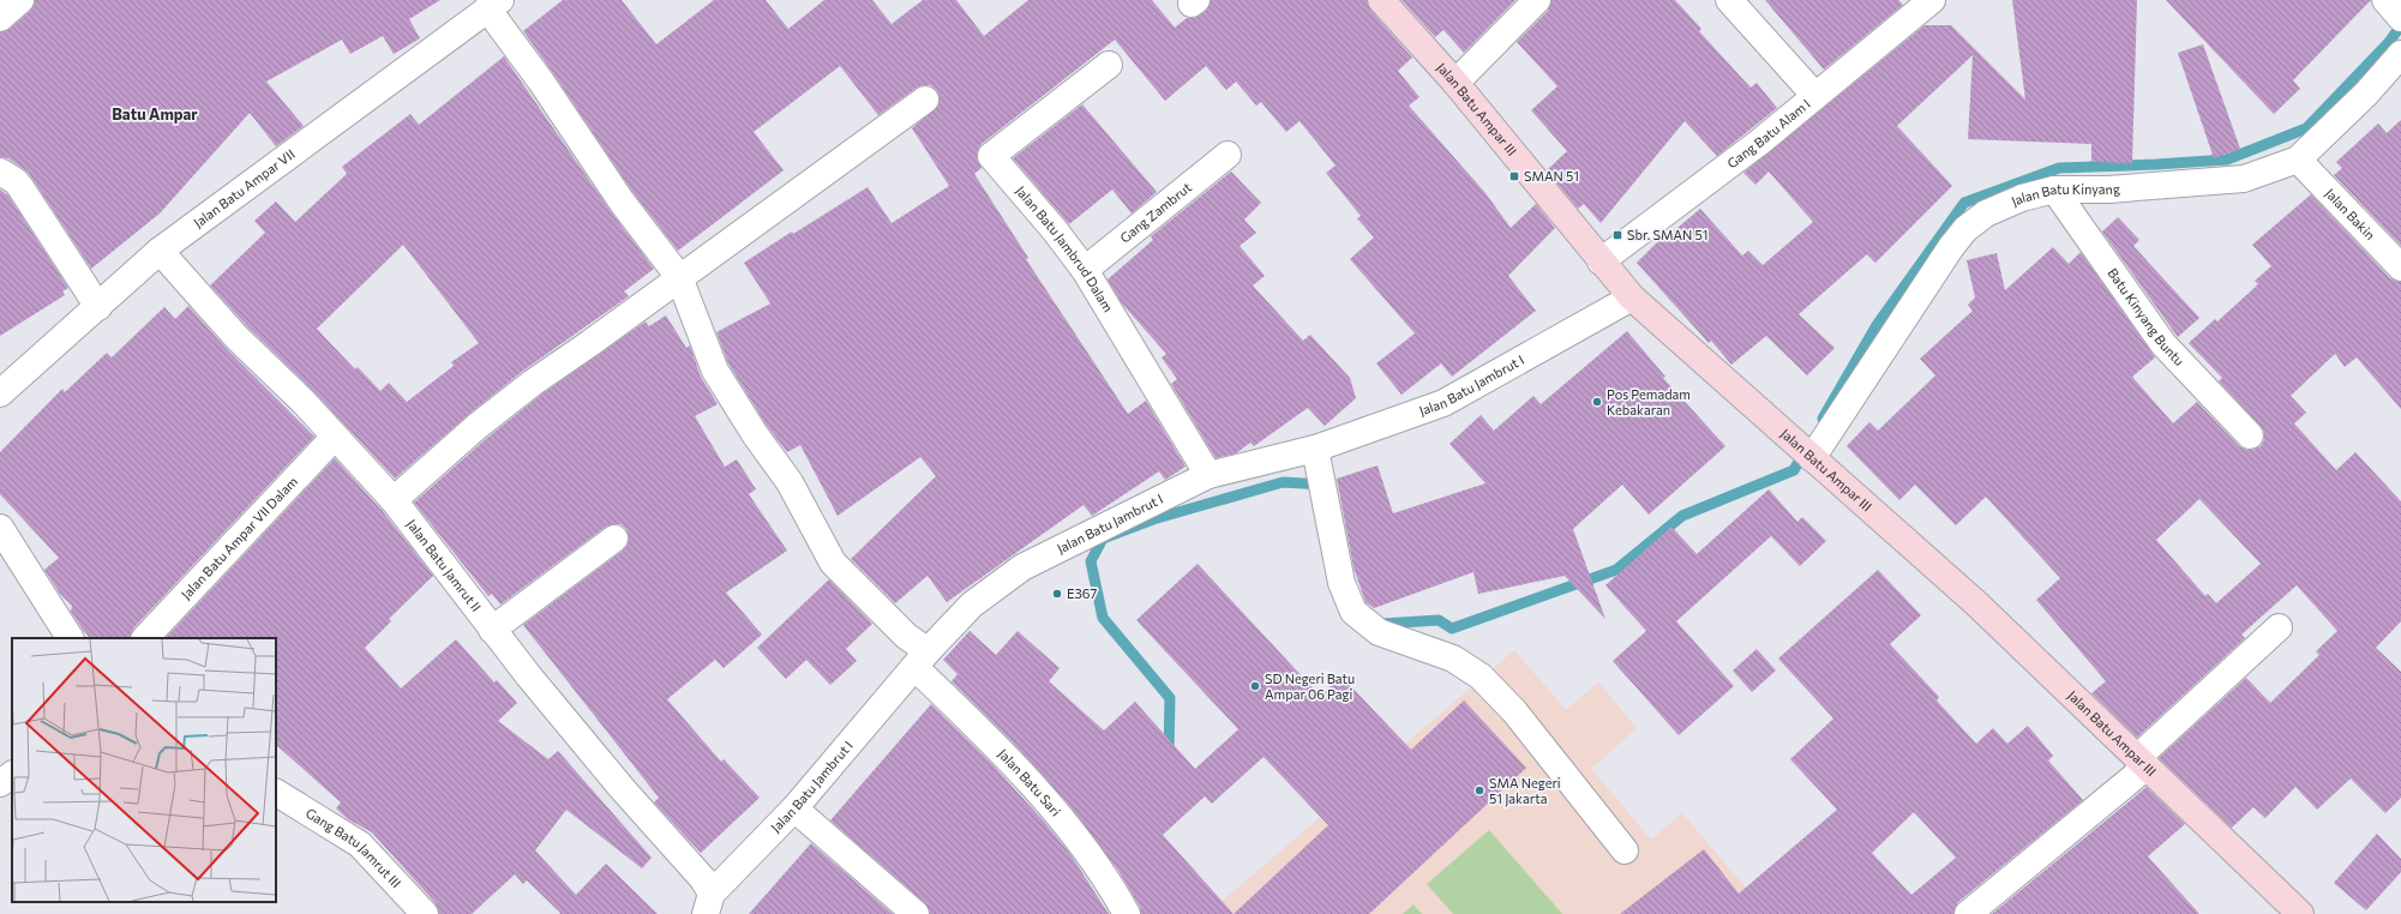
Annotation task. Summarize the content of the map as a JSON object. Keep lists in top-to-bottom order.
{
  "streets": {
    "street": [
      "Jalan Batu Ampar III",
      "Gang Batu Alam I",
      "Jalan Batu Ampar VII",
      "Jalan Batu Kinyang",
      "Gang Zambrut",
      "Jalan Bakin",
      "Jalan Batu Jambrud Dalam",
      "Batu Kinyang Buntu",
      "Jalan Batu Jambrut I",
      "Jalan Batu Ampar VII Dalam",
      "Jalan Batu Jamrut II",
      "Jalan Batu Sari",
      "Gang Batu Jamrut III"
    ]
  },
  "crossings": [
    ["Jalan Batu Ampar III", "Gang Batu Alam I"],
    ["Jalan Batu Ampar III", "Jalan Batu Kinyang"],
    ["Jalan Batu Ampar III", "Jalan Batu Jambrut I"],
    ["Jalan Batu Ampar VII", "Jalan Batu Jamrut II"],
    ["Jalan Batu Ampar VII", "Jalan Batu Sari"],
    ["Jalan Batu Kinyang", "Jalan Bakin"],
    ["Jalan Batu Kinyang", "Batu Kinyang Buntu"],
    ["Gang Zambrut", "Jalan Batu Jambrud Dalam"],
    ["Jalan Batu Jambrud Dalam", "Jalan Batu Jambrut I"],
    ["Jalan Batu Jambrut I", "Jalan Batu Jamrut II"],
    ["Jalan Batu Jambrut I", "Jalan Batu Sari"],
    ["Jalan Batu Ampar VII Dalam", "Jalan Batu Jamrut II"]
  ],
  "districts": ["Batu Ampar"],
  "places": {
    "transit": ["SMAN 51", "Sbr. SMAN 51"],
    "other": [
      "Pos Pemadam Kebakaran",
      "E367",
      "SD Negeri Batu Ampar 06 Pagi",
      "SMA Negeri 51 Jakarta"
    ]
  }
}
